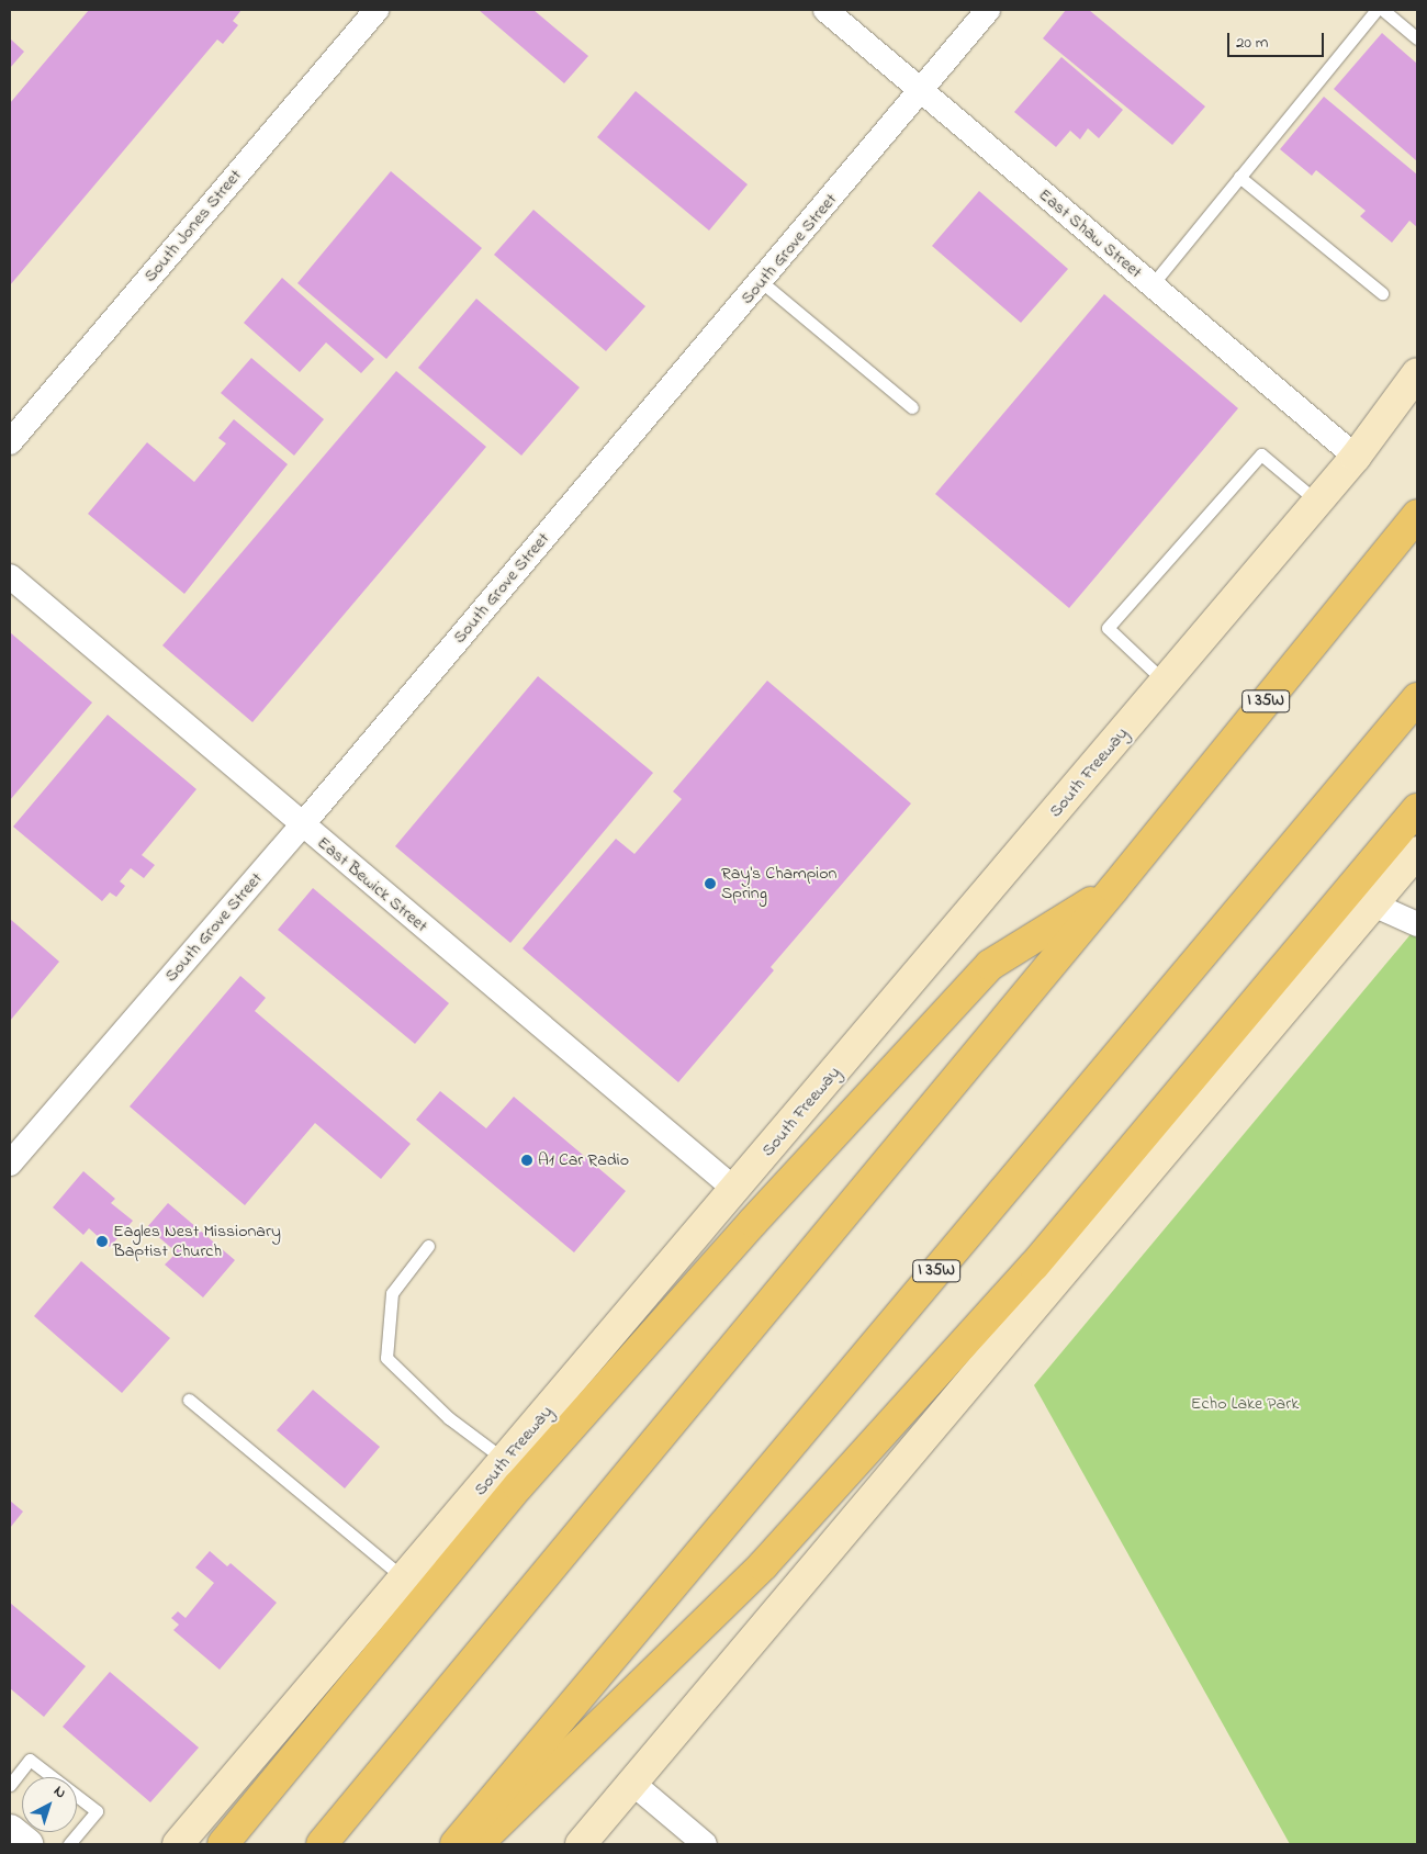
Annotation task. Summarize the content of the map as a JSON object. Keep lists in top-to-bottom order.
{
  "streets": {
    "highway": ["I 35W"],
    "main road": ["South Freeway"],
    "street": [
      "South Jones Street",
      "East Shaw Street",
      "South Grove Street",
      "East Bewick Street"
    ]
  },
  "crossings": [
    ["East Shaw Street", "South Grove Street"],
    ["East Shaw Street", "South Freeway"],
    ["South Grove Street", "East Bewick Street"],
    ["South Freeway", "East Bewick Street"]
  ],
  "parks": ["Echo Lake Park"],
  "places": ["Ray's Champion Spring", "A1 Car Radio", "Eagles Nest Missionary Baptist Church"],
  "scale_bar": "20 m",
  "north": "top right"
}
